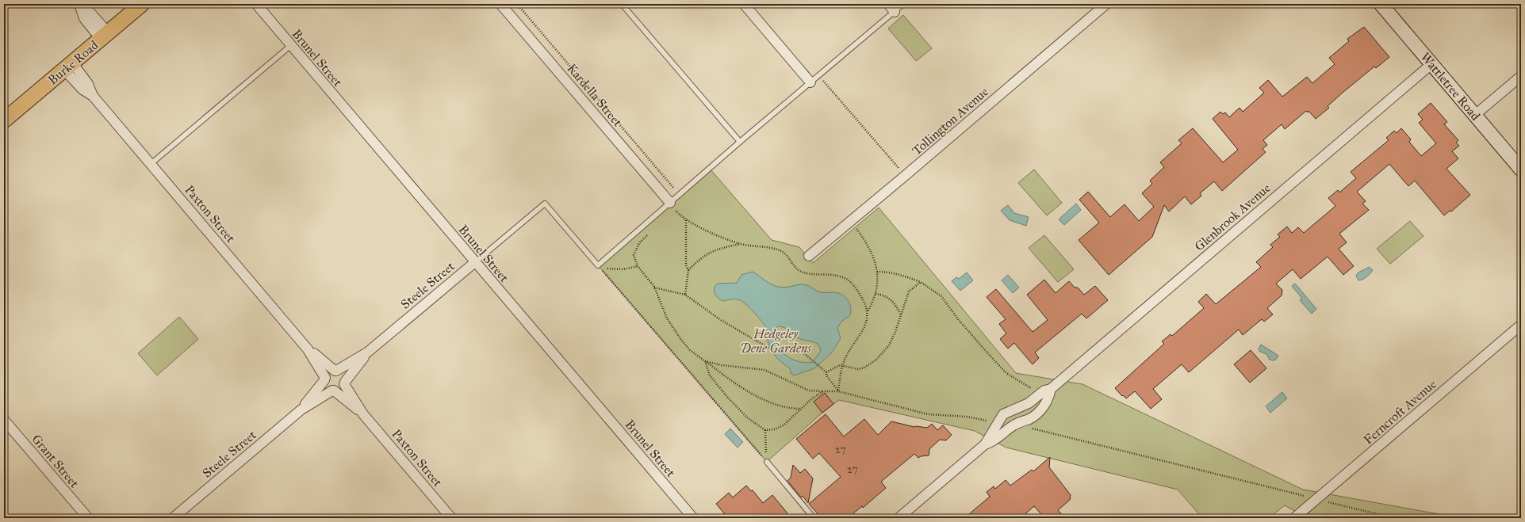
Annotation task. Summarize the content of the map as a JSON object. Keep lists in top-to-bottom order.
{
  "streets": {
    "main road": ["Burke Road", "Wattletree Road"],
    "street": [
      "Brunel Street",
      "Kardella Street",
      "Tollington Avenue",
      "Paxton Street",
      "Glenbrook Avenue",
      "Steele Street",
      "Ferncroft Avenue",
      "Grant Street"
    ]
  },
  "crossings": [
    ["Brunel Street", "Steele Street"],
    ["Burke Road", "Paxton Street"],
    ["Wattletree Road", "Glenbrook Avenue"],
    ["Paxton Street", "Steele Street"]
  ],
  "parks": ["Hedgeley Dene Gardens"],
  "house_numbers": ["27", "27"]
}
